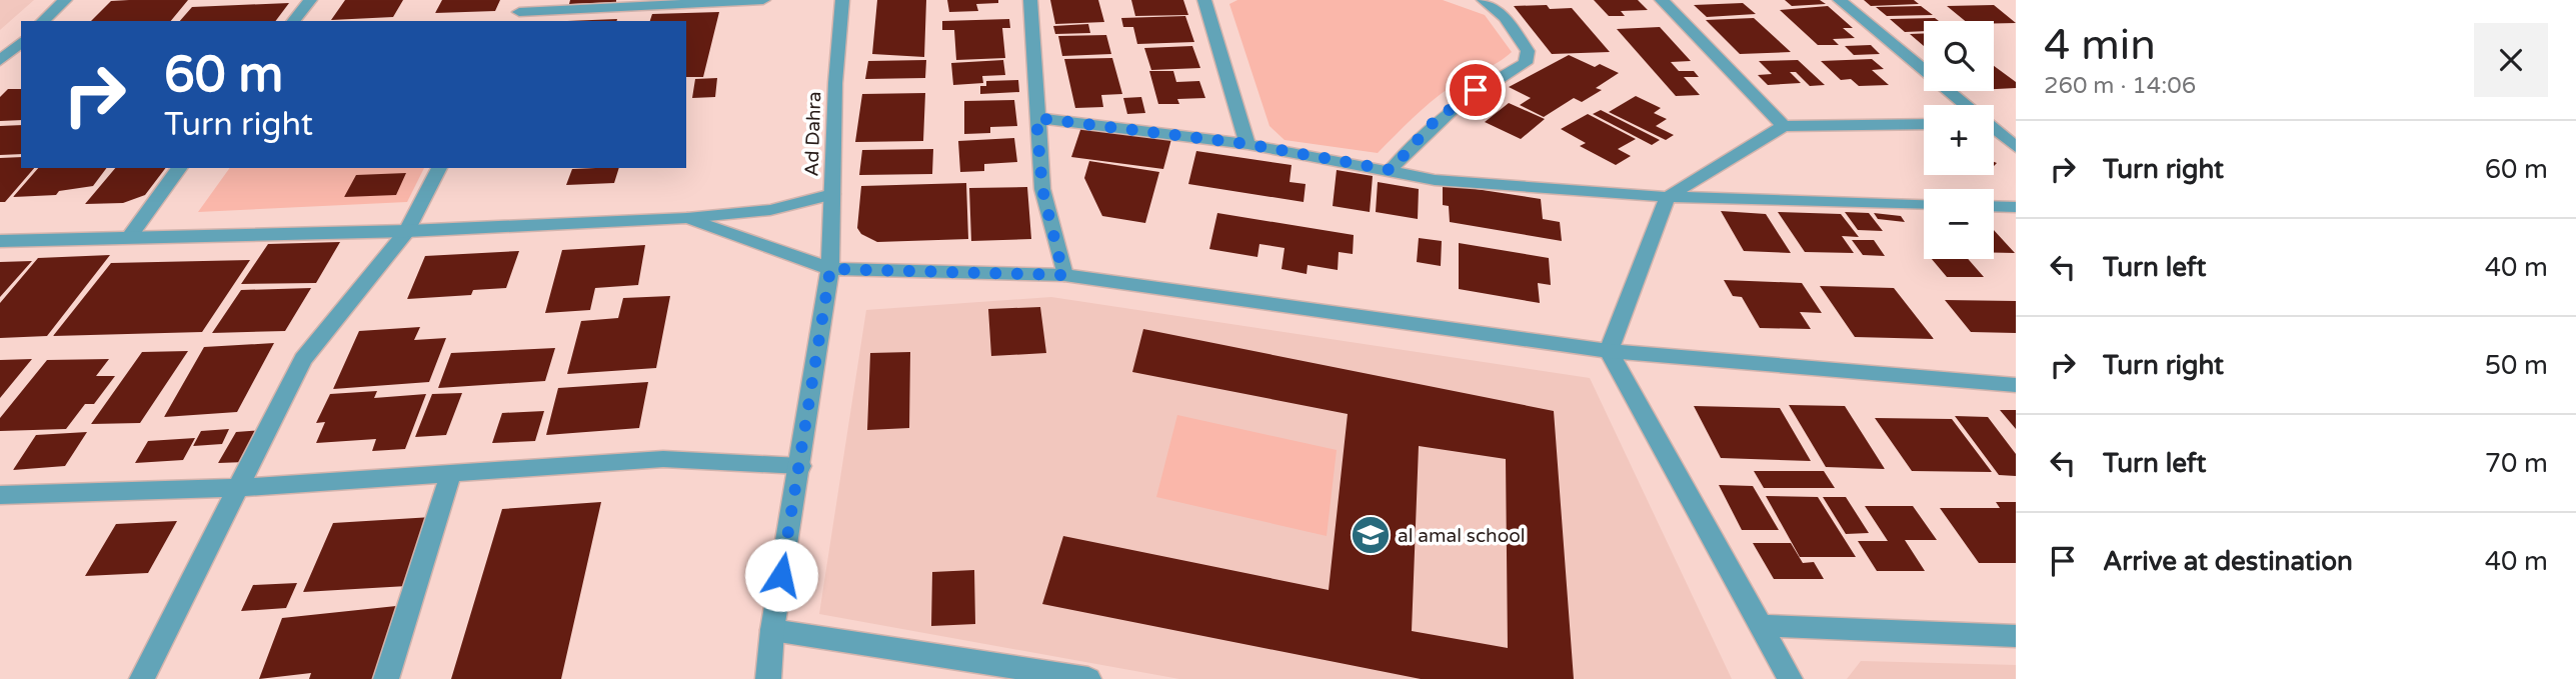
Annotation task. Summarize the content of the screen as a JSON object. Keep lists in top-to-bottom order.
{
  "streets": {
    "street": ["Ad Dahra"]
  },
  "places": {
    "school or university": ["al amal school"]
  },
  "page": {
    "heading": ["4 min", "260 m · 14:06"],
    "map_buttons": ["+", "−"],
    "turn": ["60 m", "Turn right"],
    "list": [
      {
        "name": "Turn right",
        "value": "60 m"
      },
      {
        "name": "Turn left",
        "value": "40 m"
      },
      {
        "name": "Turn right",
        "value": "50 m"
      },
      {
        "name": "Turn left",
        "value": "70 m"
      },
      {
        "name": "Arrive at destination",
        "value": "40 m"
      }
    ]
  }
}
